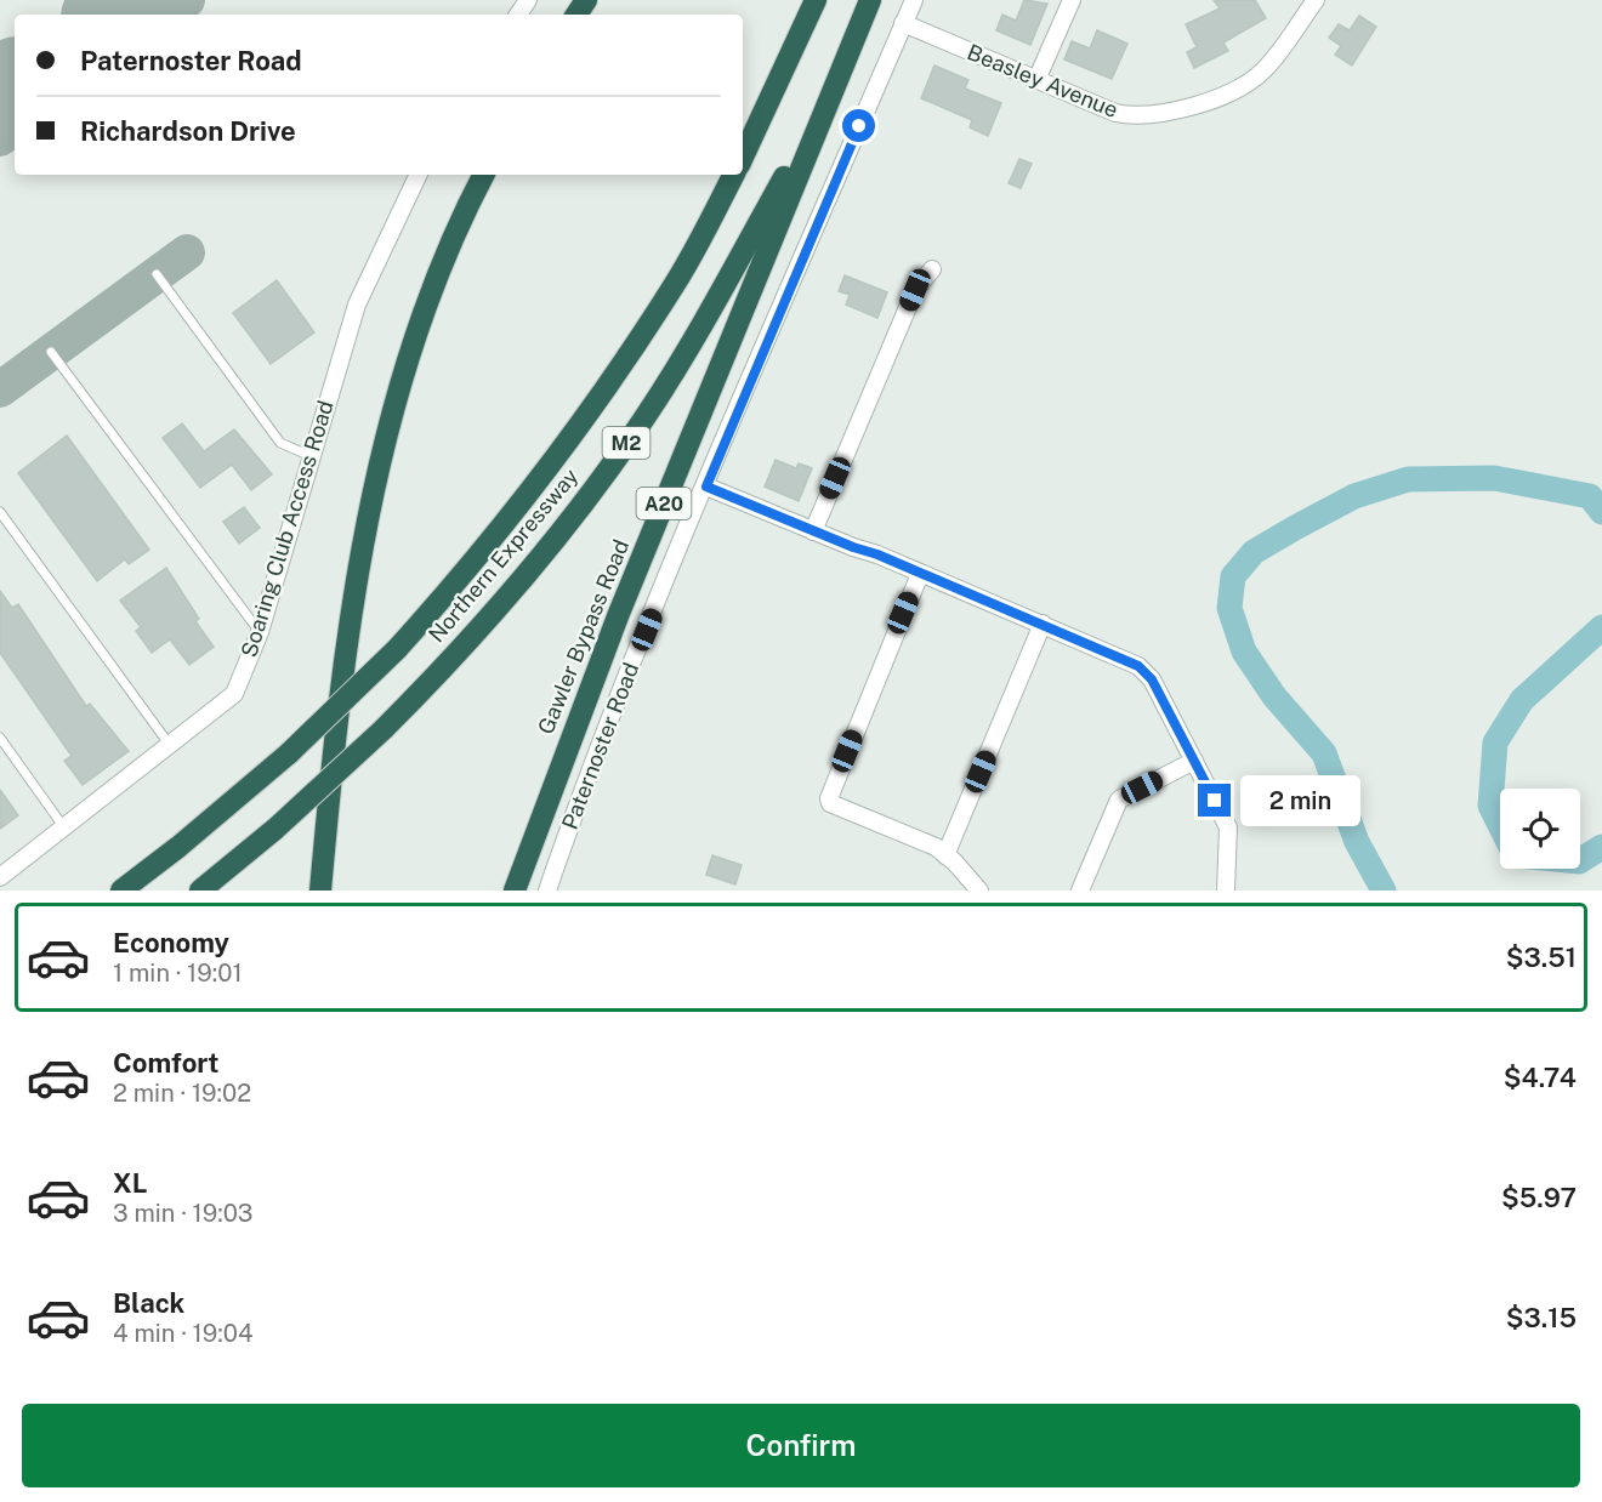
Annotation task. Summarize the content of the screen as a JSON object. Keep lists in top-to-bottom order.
{
  "streets": {
    "highway": [
      "M2",
      "A20",
      "Northern Expressway",
      "Gawler Bypass Road"
    ],
    "street": ["Beasley Avenue", "Soaring Club Access Road", "Paternoster Road"]
  },
  "crossings": [
    ["Beasley Avenue", "Paternoster Road"],
    ["A20", "Northern Expressway"],
    ["A20", "Gawler Bypass Road"],
    ["Northern Expressway", "Gawler Bypass Road"]
  ],
  "page": {
    "banner": ["Paternoster Road", "Richardson Drive"],
    "bubble": "2 min",
    "list": [
      {
        "name": "Economy",
        "note": "1 min · 19:01",
        "value": "$3.51"
      },
      {
        "name": "Comfort",
        "note": "2 min · 19:02",
        "value": "$4.74"
      },
      {
        "name": "XL",
        "note": "3 min · 19:03",
        "value": "$5.97"
      },
      {
        "name": "Black",
        "note": "4 min · 19:04",
        "value": "$3.15"
      }
    ],
    "buttons": "Confirm"
  }
}
